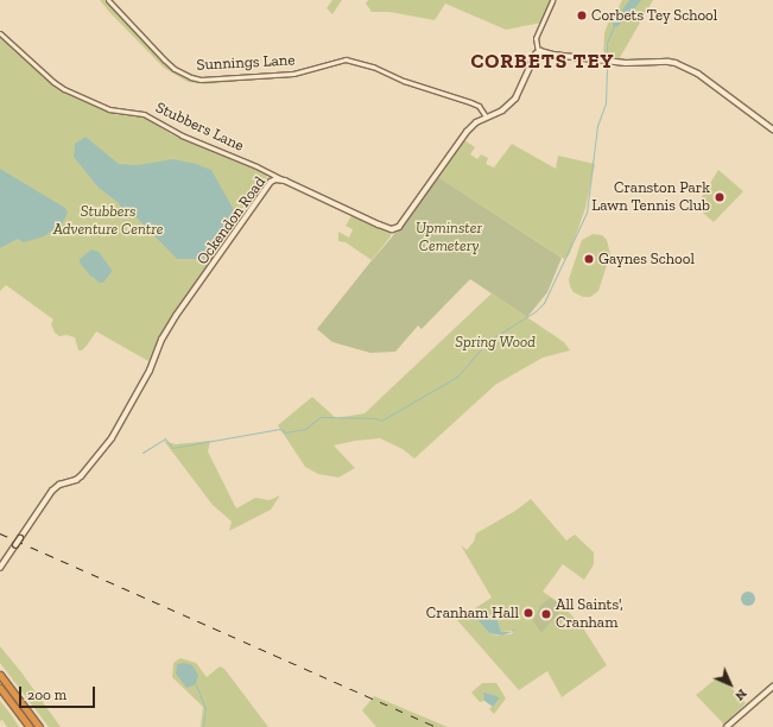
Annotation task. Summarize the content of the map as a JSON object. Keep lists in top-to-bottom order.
{
  "streets": {
    "main road": ["Ockendon Road"],
    "street": ["Sunnings Lane", "Stubbers Lane"]
  },
  "crossings": [
    ["Sunnings Lane", "Ockendon Road"],
    ["Stubbers Lane", "Ockendon Road"]
  ],
  "districts": ["CORBETS TEY"],
  "parks": ["Stubbers Adventure Centre", "Upminster Cemetery", "Spring Wood"],
  "places": [
    "Corbets Tey School",
    "Cranston Park Lawn Tennis Club",
    "Gaynes School",
    "Cranham Hall",
    "All Saints', Cranham"
  ],
  "scale_bar": "200 m",
  "north": "bottom right"
}
